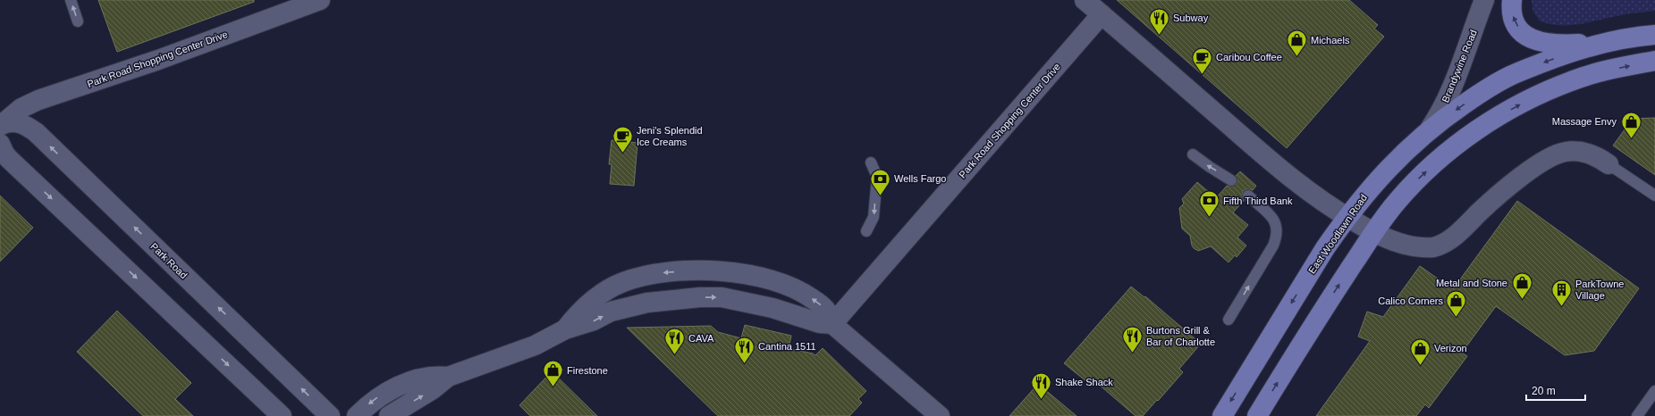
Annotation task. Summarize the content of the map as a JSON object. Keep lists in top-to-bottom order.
{
  "streets": {
    "main road": ["East Woodlawn Road"],
    "street": ["Park Road Shopping Center Drive", "Brandywine Road", "Park Road"]
  },
  "crossings": [
    ["Park Road Shopping Center Drive", "Park Road"],
    ["Brandywine Road", "East Woodlawn Road"]
  ],
  "places": {
    "restaurant": [
      "Subway",
      "Burtons Grill & Bar of Charlotte",
      "CAVA",
      "Cantina 1511",
      "Shake Shack"
    ],
    "shop": [
      "Michaels",
      "Massage Envy",
      "Metal and Stone",
      "Calico Corners",
      "Verizon",
      "Firestone"
    ],
    "cafe": ["Caribou Coffee", "Jeni's Splendid Ice Creams"],
    "bank": ["Wells Fargo", "Fifth Third Bank"],
    "building": ["ParkTowne Village"]
  },
  "scale_bar": "20 m"
}
